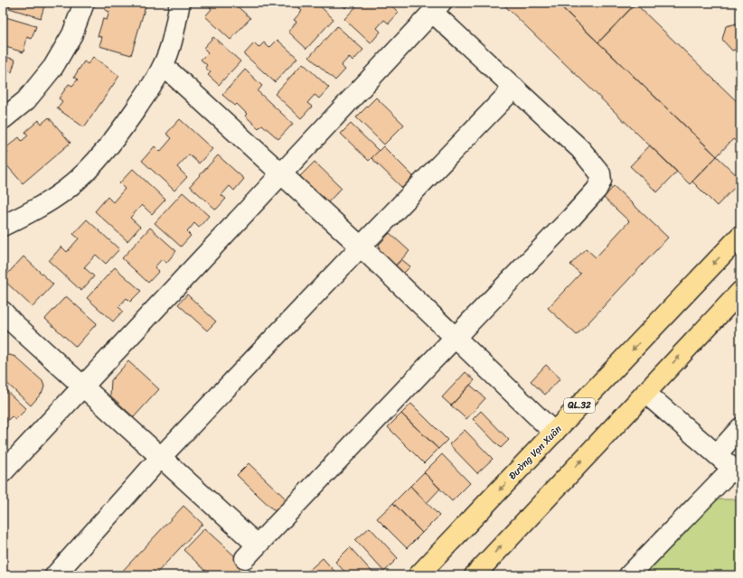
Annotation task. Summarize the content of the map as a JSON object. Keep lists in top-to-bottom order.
{
  "streets": {
    "highway": ["QL.32", "Đường Vạn Xuân"]
  }
}
